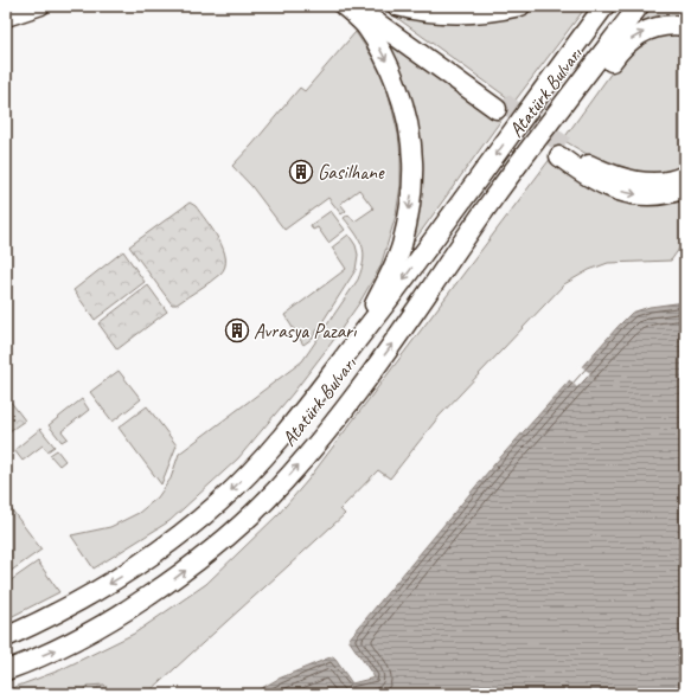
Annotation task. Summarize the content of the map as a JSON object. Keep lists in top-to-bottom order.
{
  "streets": {
    "highway": ["Atatürk Bulvarı"]
  },
  "places": {
    "building": ["Gasilhane", "Avrasya Pazarı"]
  }
}
